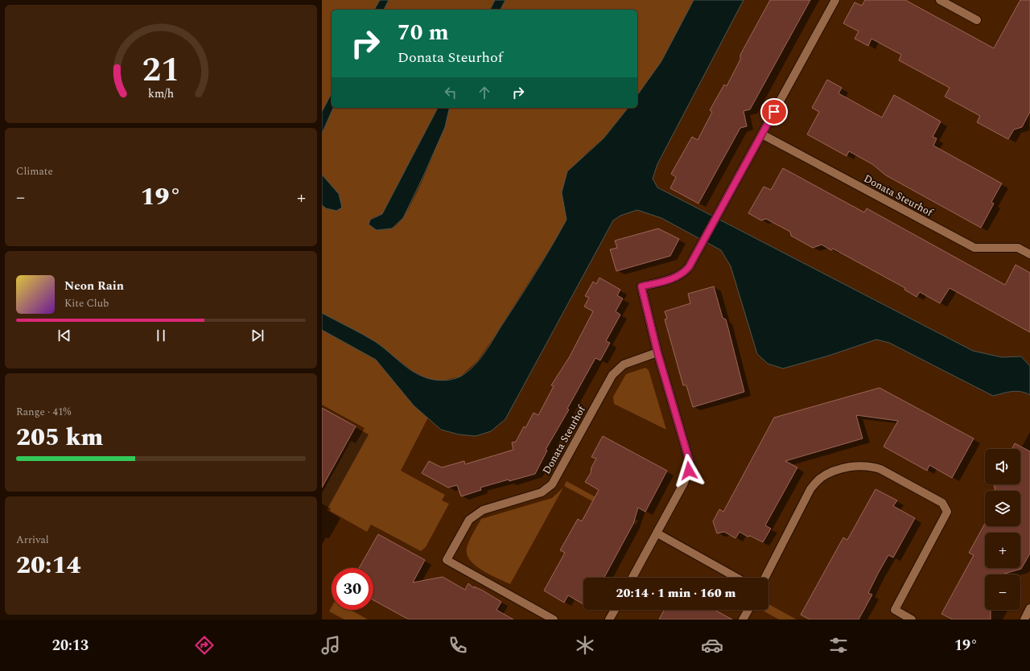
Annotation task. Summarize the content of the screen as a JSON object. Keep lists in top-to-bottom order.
{
  "streets": {
    "street": ["Donata Steurhof"]
  },
  "page": {
    "turn": ["70 m", "Donata Steurhof"],
    "tile": [
      "Climate",
      ["Range · 41%", "205 km"],
      ["Arrival", "20:14"]
    ],
    "heat": ["−", "19°", "+"],
    "song": ["Neon Rain", "Kite Club"],
    "map_buttons": ["+", "−"],
    "limit": "30",
    "trip": "20:14 · 1 min · 160 m",
    "tabs": ["20:13", "19°"],
    "gauge": ["21", "km/h"]
  }
}
